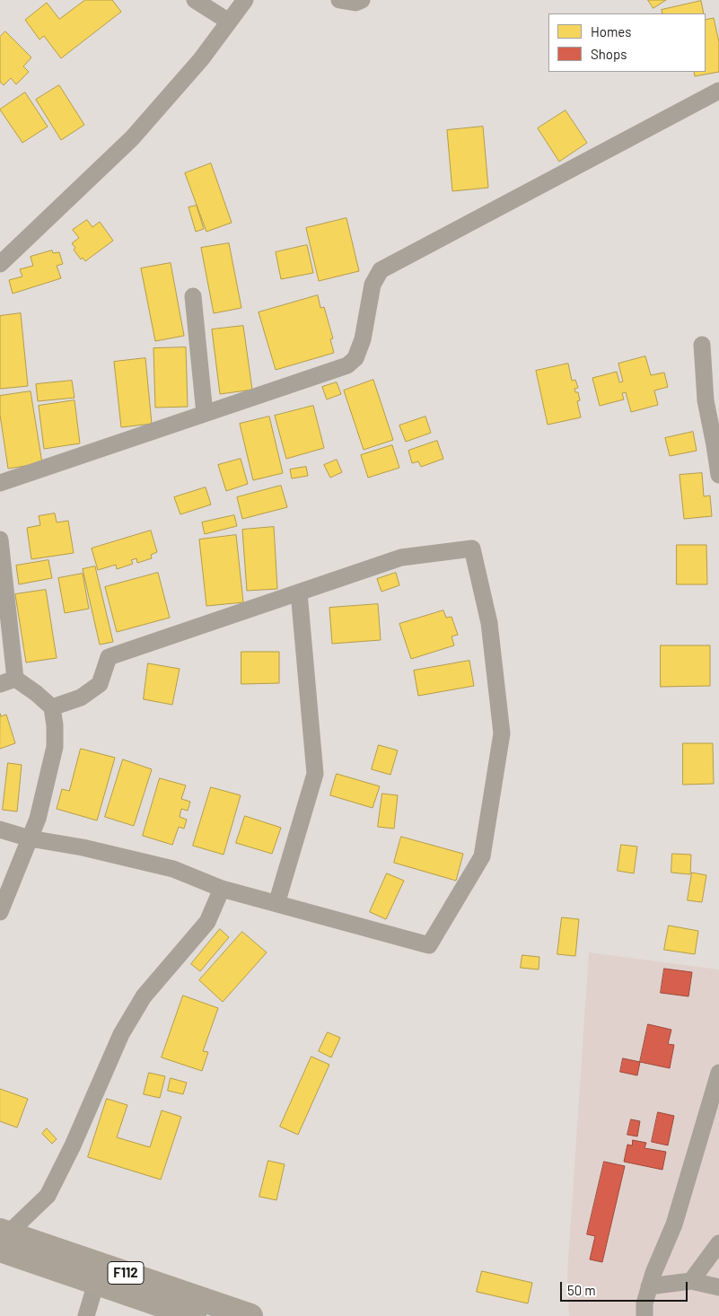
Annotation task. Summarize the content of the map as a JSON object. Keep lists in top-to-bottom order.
{
  "streets": {
    "main road": ["F112"]
  },
  "legend": ["Homes", "Shops"],
  "scale_bar": "50 m"
}
